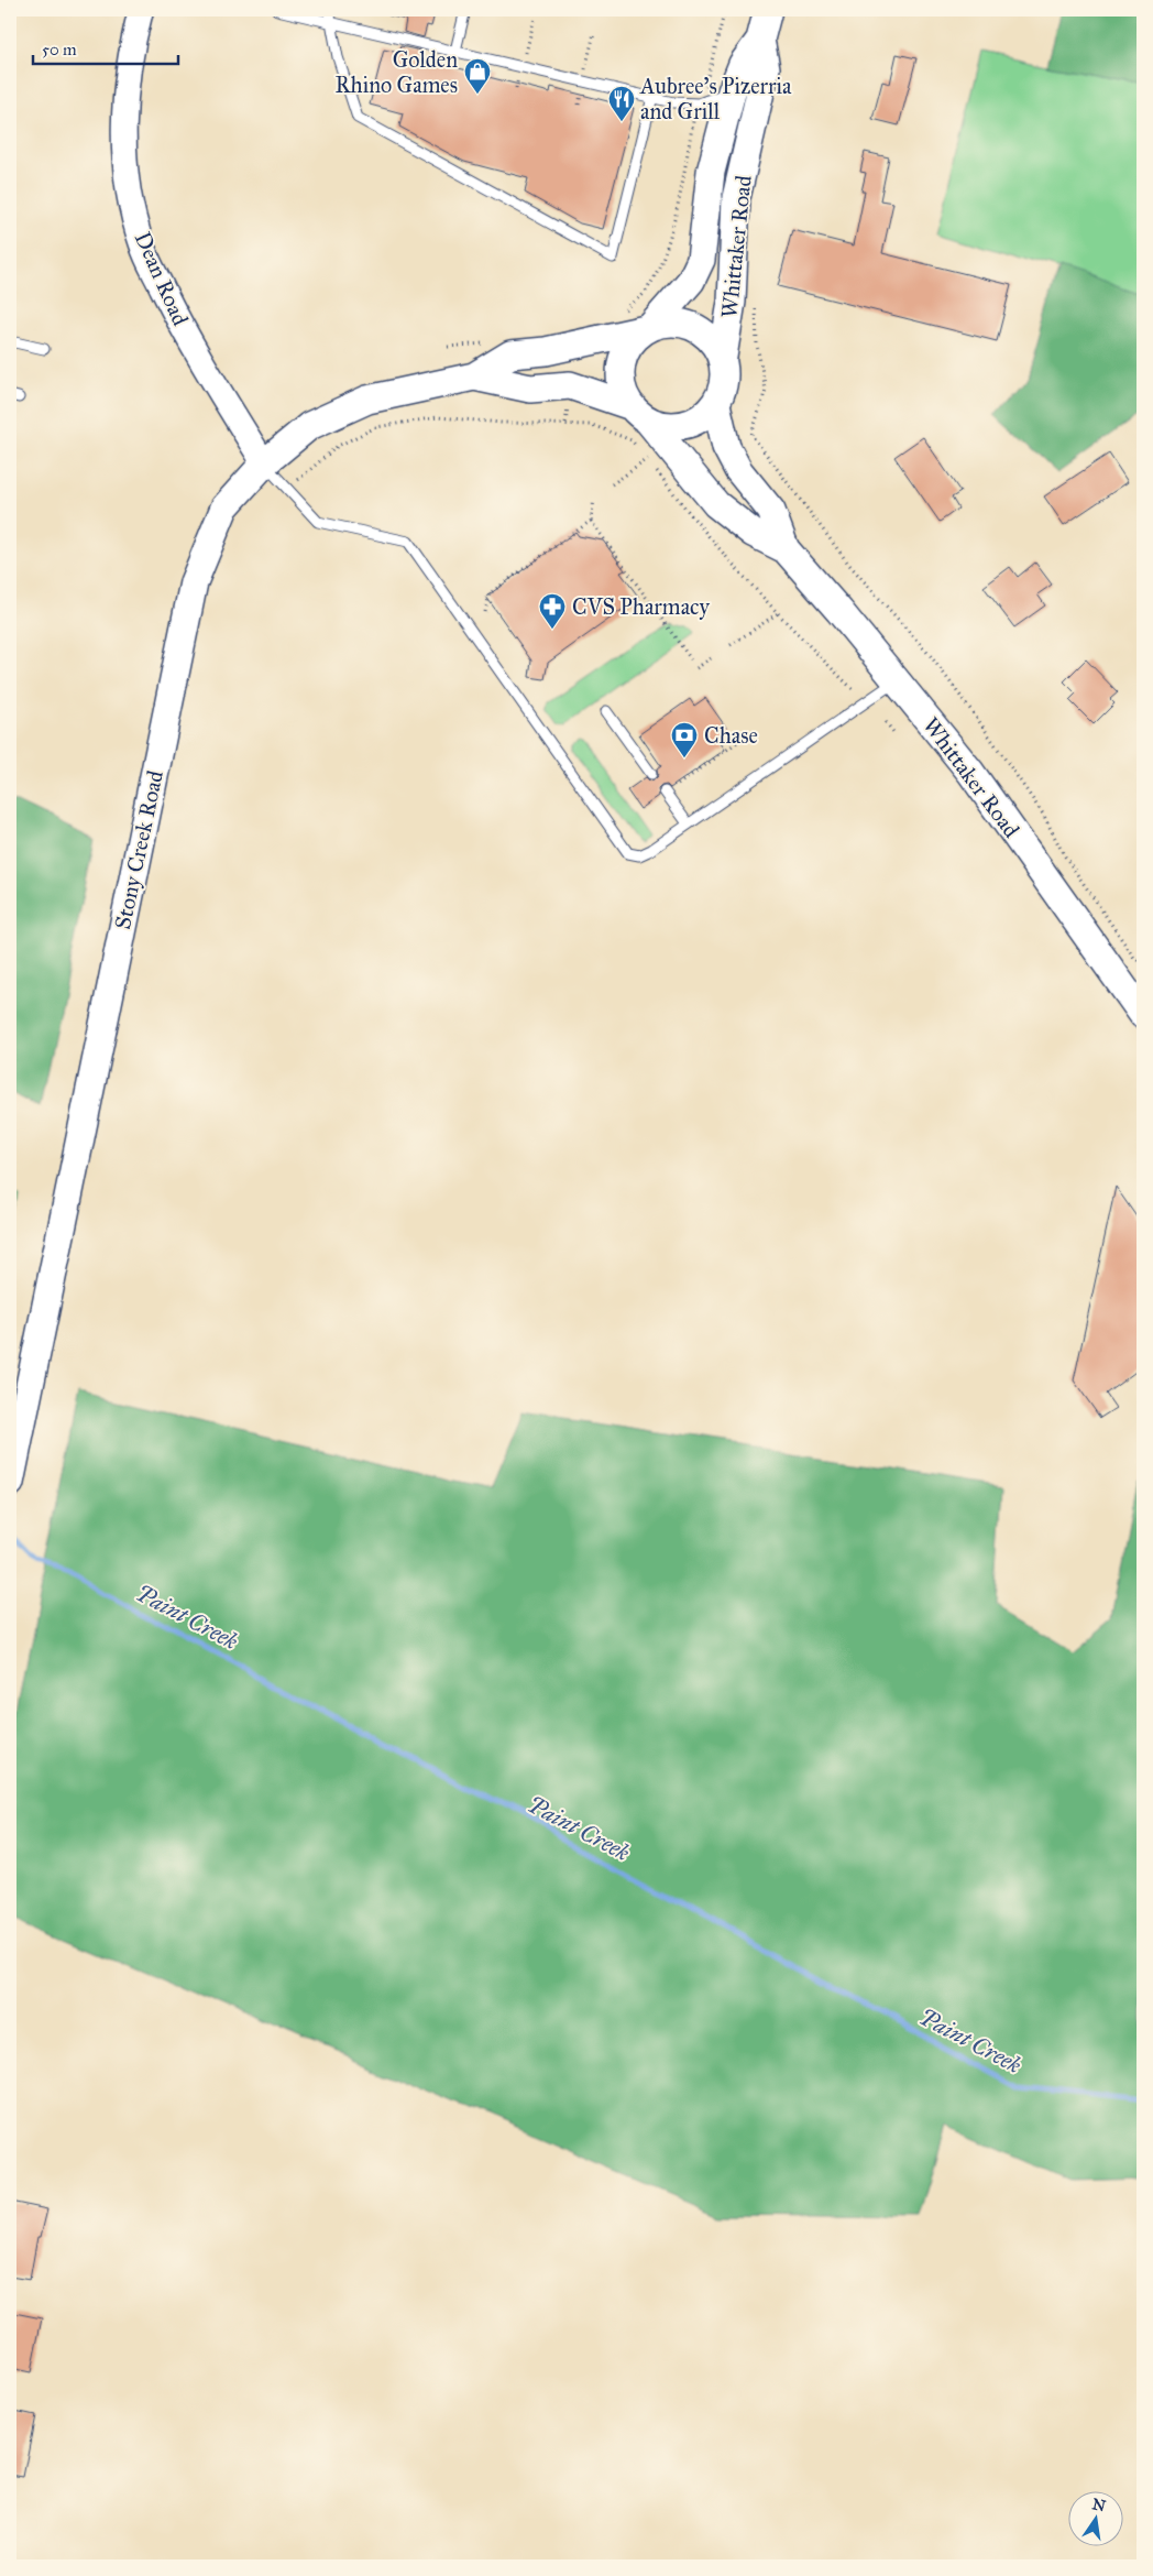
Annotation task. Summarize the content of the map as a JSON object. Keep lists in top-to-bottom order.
{
  "streets": {
    "main road": ["Whittaker Road", "Stony Creek Road"],
    "street": ["Dean Road"]
  },
  "crossings": [
    ["Whittaker Road", "Stony Creek Road"],
    ["Dean Road", "Stony Creek Road"]
  ],
  "water": ["Paint Creek"],
  "places": {
    "shop": ["Golden Rhino Games"],
    "restaurant": ["Aubree's Pizerria and Grill"],
    "pharmacy": ["CVS Pharmacy"],
    "bank": ["Chase"]
  },
  "scale_bar": "50 m",
  "north": "top"
}
